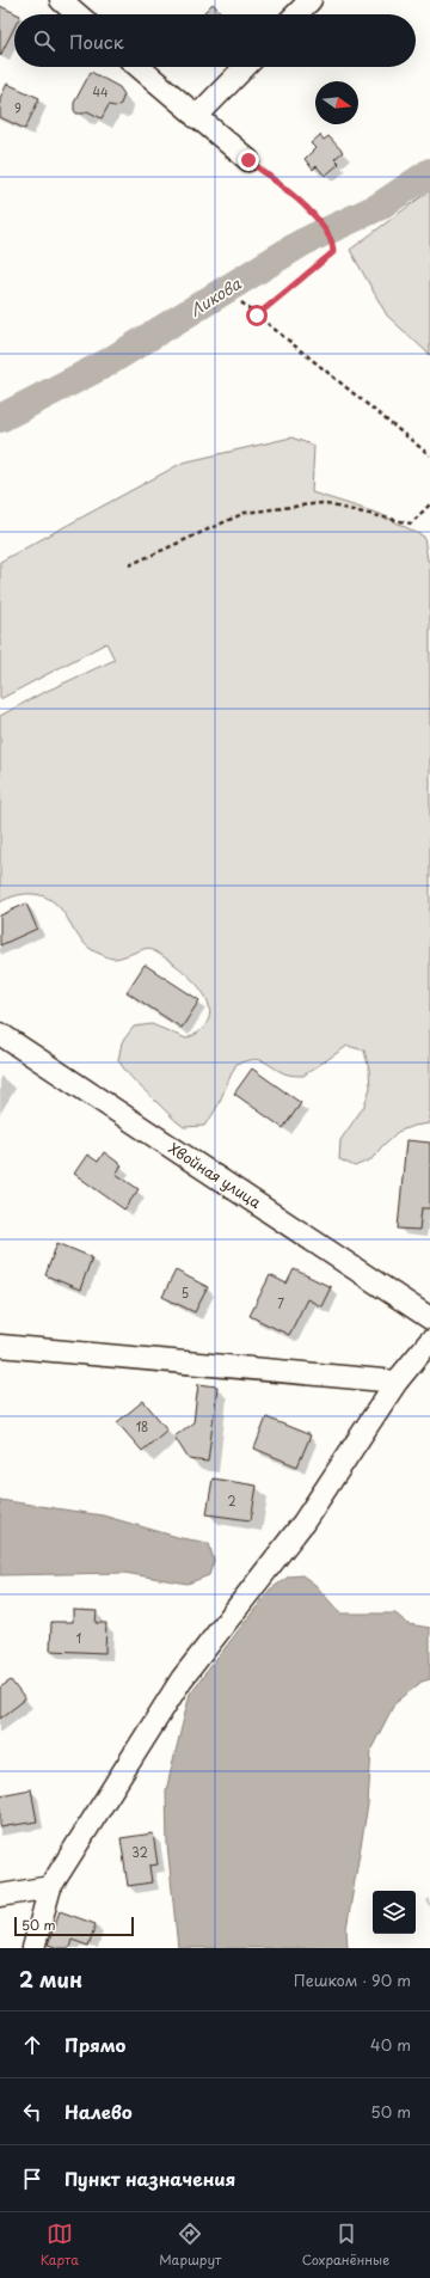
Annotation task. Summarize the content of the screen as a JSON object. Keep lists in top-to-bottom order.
{
  "streets": {
    "street": ["Хвойная улица"]
  },
  "water": ["Ликова"],
  "house_numbers": [
    "44",
    "9",
    "5",
    "7",
    "18",
    "2",
    "1",
    "32"
  ],
  "scale_bar": "50 m",
  "north": "right",
  "page": {
    "search": "Поиск",
    "scale": "50 m",
    "heading": ["2 мин", "Пешком · 90 m"],
    "list": [
      ["Прямо", "40 m"],
      ["Налево", "50 m"],
      "Пункт назначения"
    ],
    "nav": ["Карта", "Маршрут", "Сохранённые"]
  }
}
